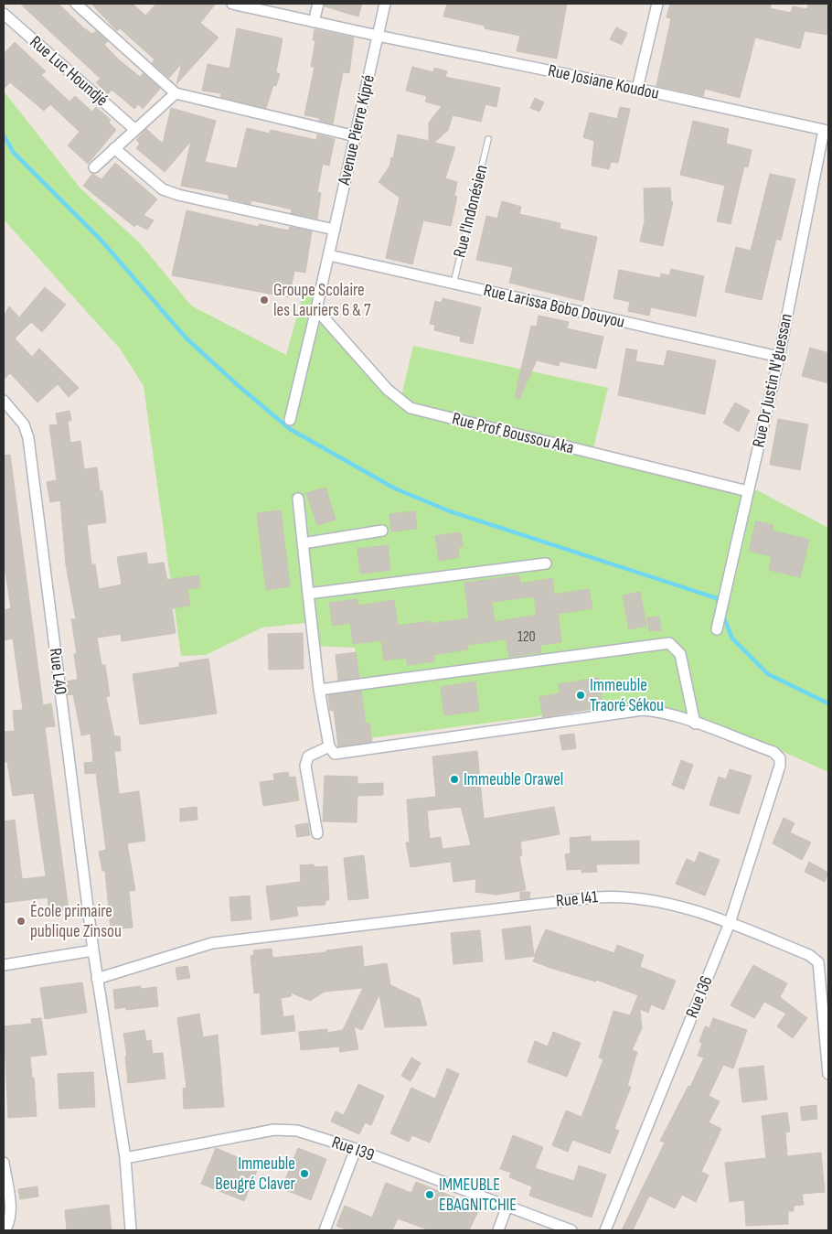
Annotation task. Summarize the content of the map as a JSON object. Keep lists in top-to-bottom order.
{
  "streets": {
    "street": [
      "Rue Luc Houndjé",
      "Rue Josiane Koudou",
      "Avenue Pierre Kipré",
      "Rue Larissa Bobo Douyou",
      "Rue Dr Justin N'guessan",
      "Rue Prof Boussou Aka",
      "Rue L40",
      "Rue I41",
      "Rue I36",
      "Rue I39"
    ],
    "lane": ["Rue l'Indonésien"]
  },
  "crossings": [
    ["Rue Josiane Koudou", "Avenue Pierre Kipré"],
    ["Rue Josiane Koudou", "Rue Dr Justin N'guessan"],
    ["Avenue Pierre Kipré", "Rue Larissa Bobo Douyou"],
    ["Avenue Pierre Kipré", "Rue Prof Boussou Aka"],
    ["Rue l'Indonésien", "Rue Larissa Bobo Douyou"],
    ["Rue Larissa Bobo Douyou", "Rue Dr Justin N'guessan"],
    ["Rue Dr Justin N'guessan", "Rue Prof Boussou Aka"],
    ["Rue L40", "Rue I41"],
    ["Rue L40", "Rue I39"],
    ["Rue I41", "Rue I36"]
  ],
  "places": [
    "Groupe Scolaire les Lauriers 6 & 7",
    "Immeuble Traoré Sékou",
    "Immeuble Orawel",
    "École primaire publique Zinsou",
    "Immeuble Beugré Claver",
    "IMMEUBLE EBAGNITCHIE"
  ],
  "house_numbers": ["120"]
}
